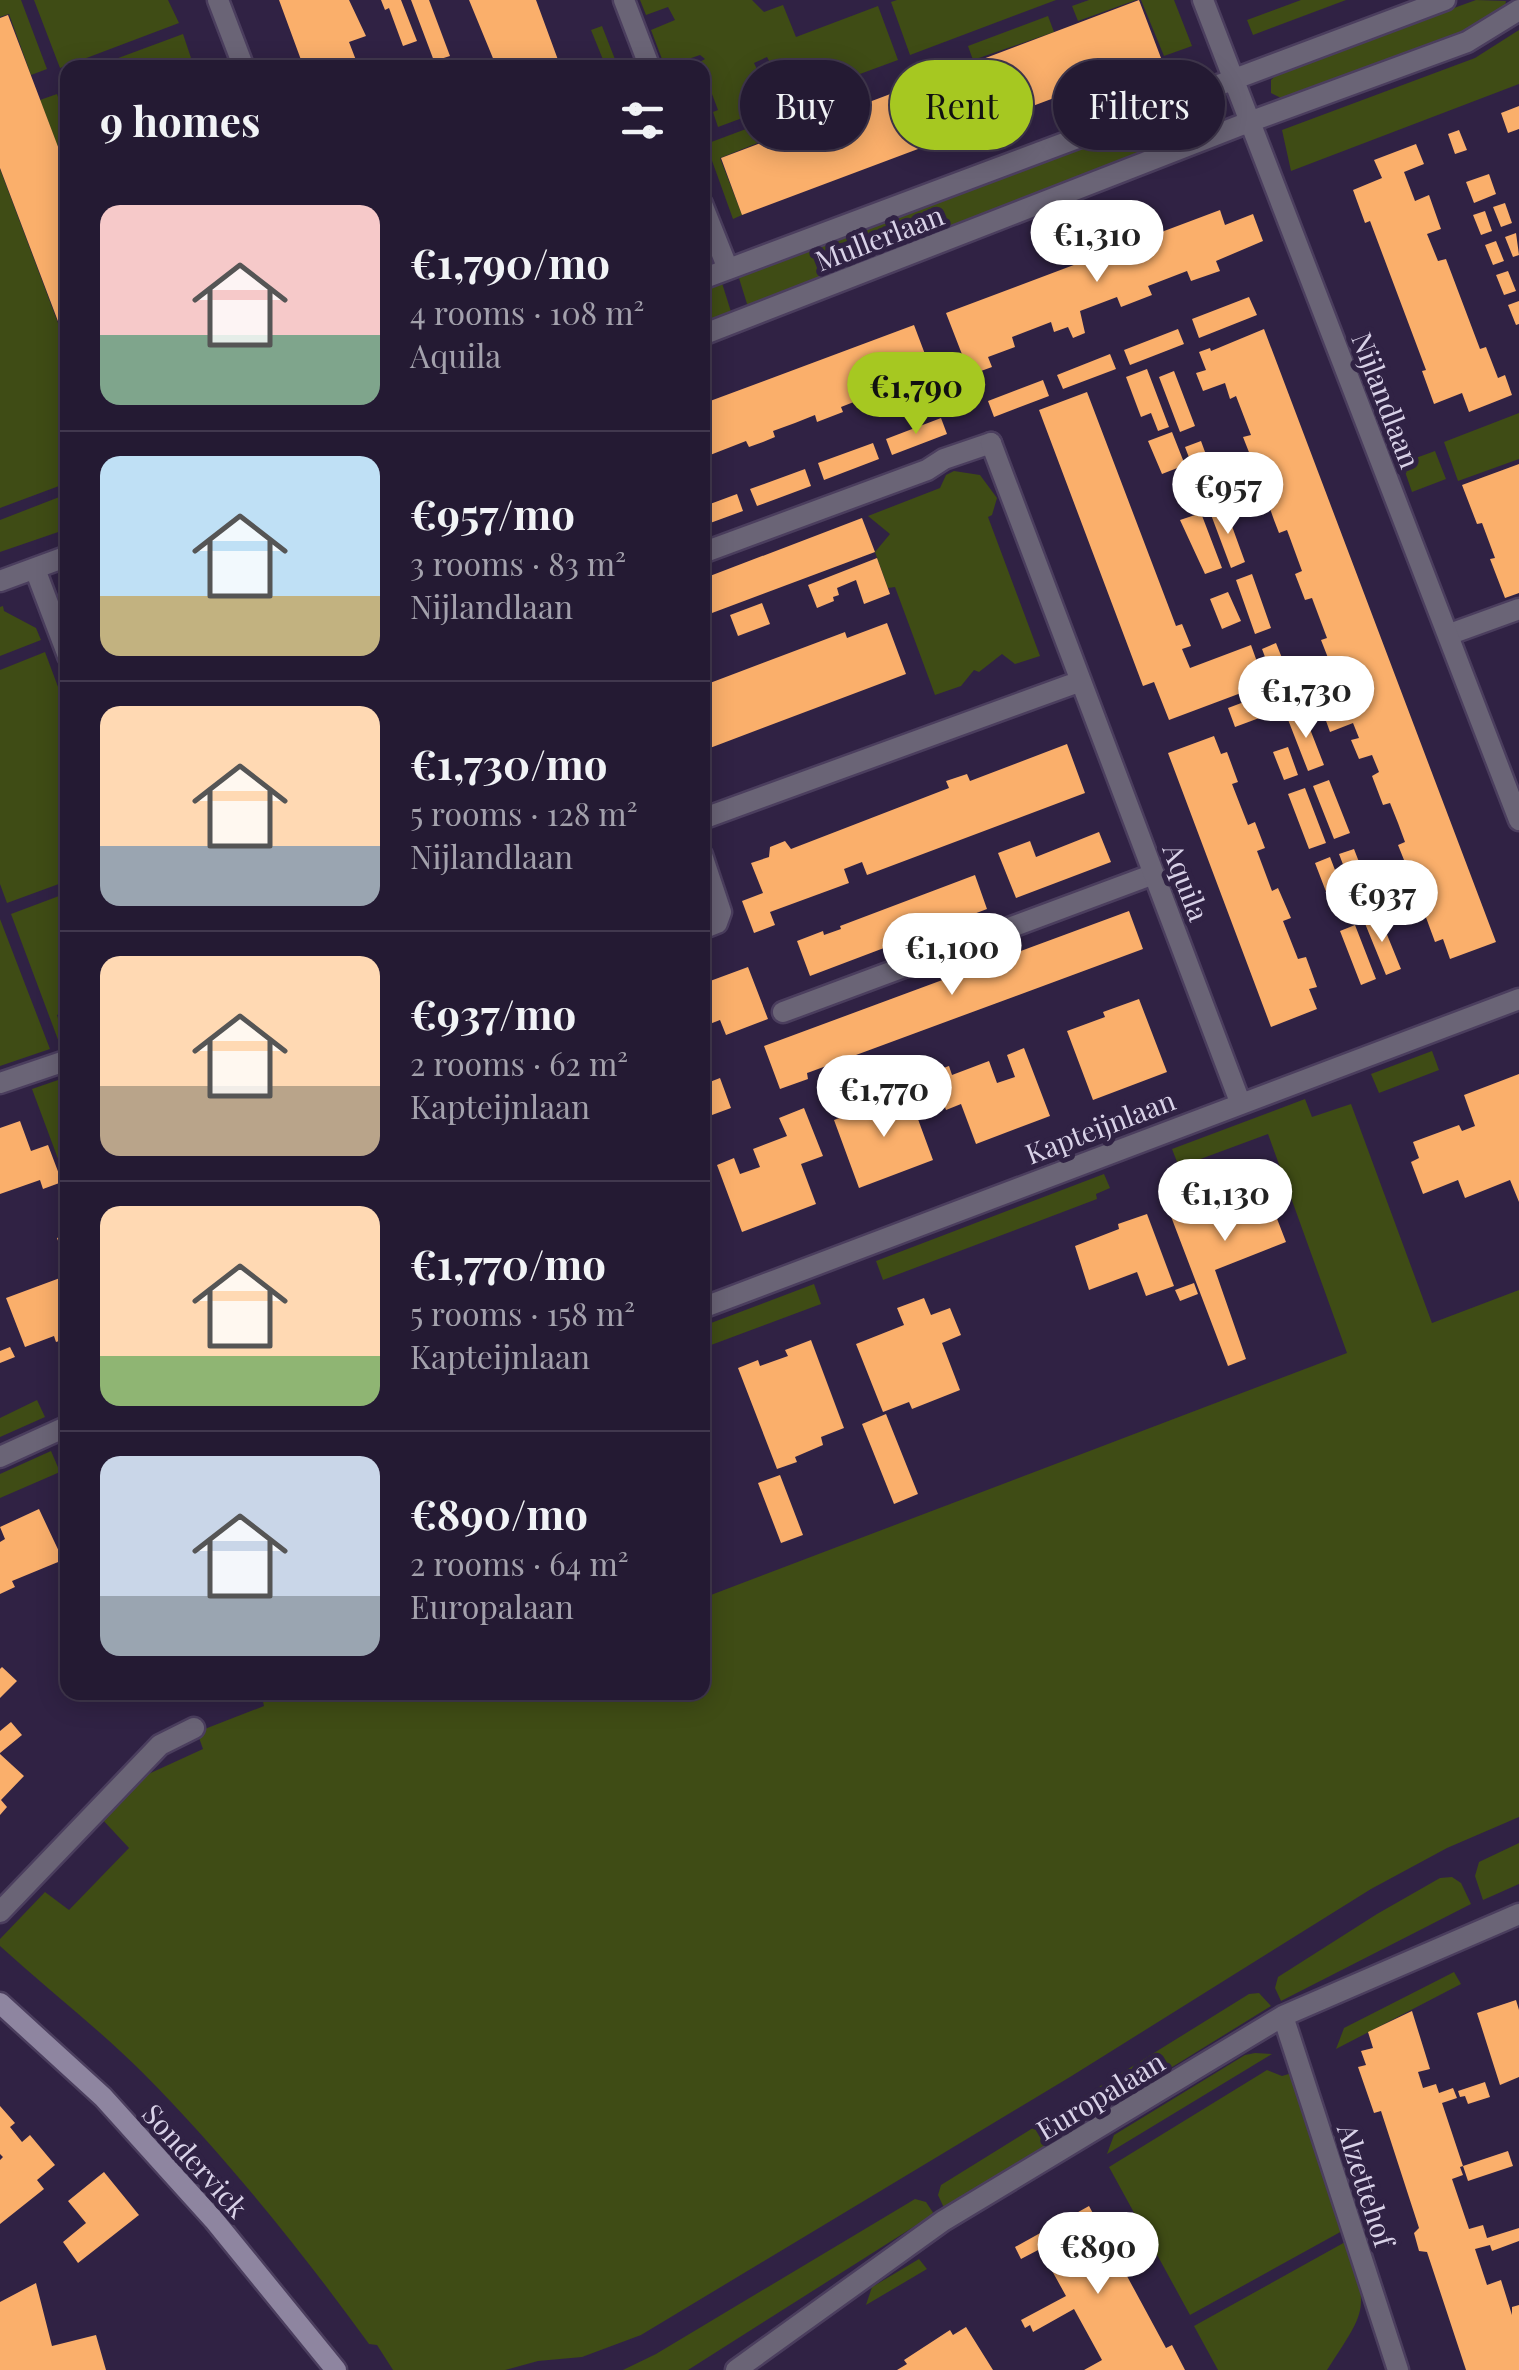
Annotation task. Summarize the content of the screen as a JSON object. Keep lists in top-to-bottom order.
{
  "streets": {
    "street": [
      "Mullerlaan",
      "Nijlandlaan",
      "Aquila",
      "Kapteijnlaan",
      "Europalaan",
      "Sondervick",
      "Alzettehof"
    ]
  },
  "crossings": [
    ["Mullerlaan", "Nijlandlaan"],
    ["Aquila", "Kapteijnlaan"],
    ["Europalaan", "Alzettehof"]
  ],
  "page": {
    "chip": ["Buy", "Rent", "Filters"],
    "heading": "9 homes",
    "list": [
      {
        "name": "€1,790/mo",
        "note": "4 rooms · 108 m² · Aquila"
      },
      {
        "name": "€957/mo",
        "note": "3 rooms · 83 m² · Nijlandlaan"
      },
      {
        "name": "€1,730/mo",
        "note": "5 rooms · 128 m² · Nijlandlaan"
      },
      {
        "name": "€937/mo",
        "note": "2 rooms · 62 m² · Kapteijnlaan"
      },
      {
        "name": "€1,770/mo",
        "note": "5 rooms · 158 m² · Kapteijnlaan"
      },
      {
        "name": "€890/mo",
        "note": "2 rooms · 64 m² · Europalaan"
      }
    ],
    "price": [
      "€1,310",
      "€1,790",
      "€957",
      "€1,730",
      "€937",
      "€1,100",
      "€1,770",
      "€1,130",
      "€890"
    ]
  }
}
